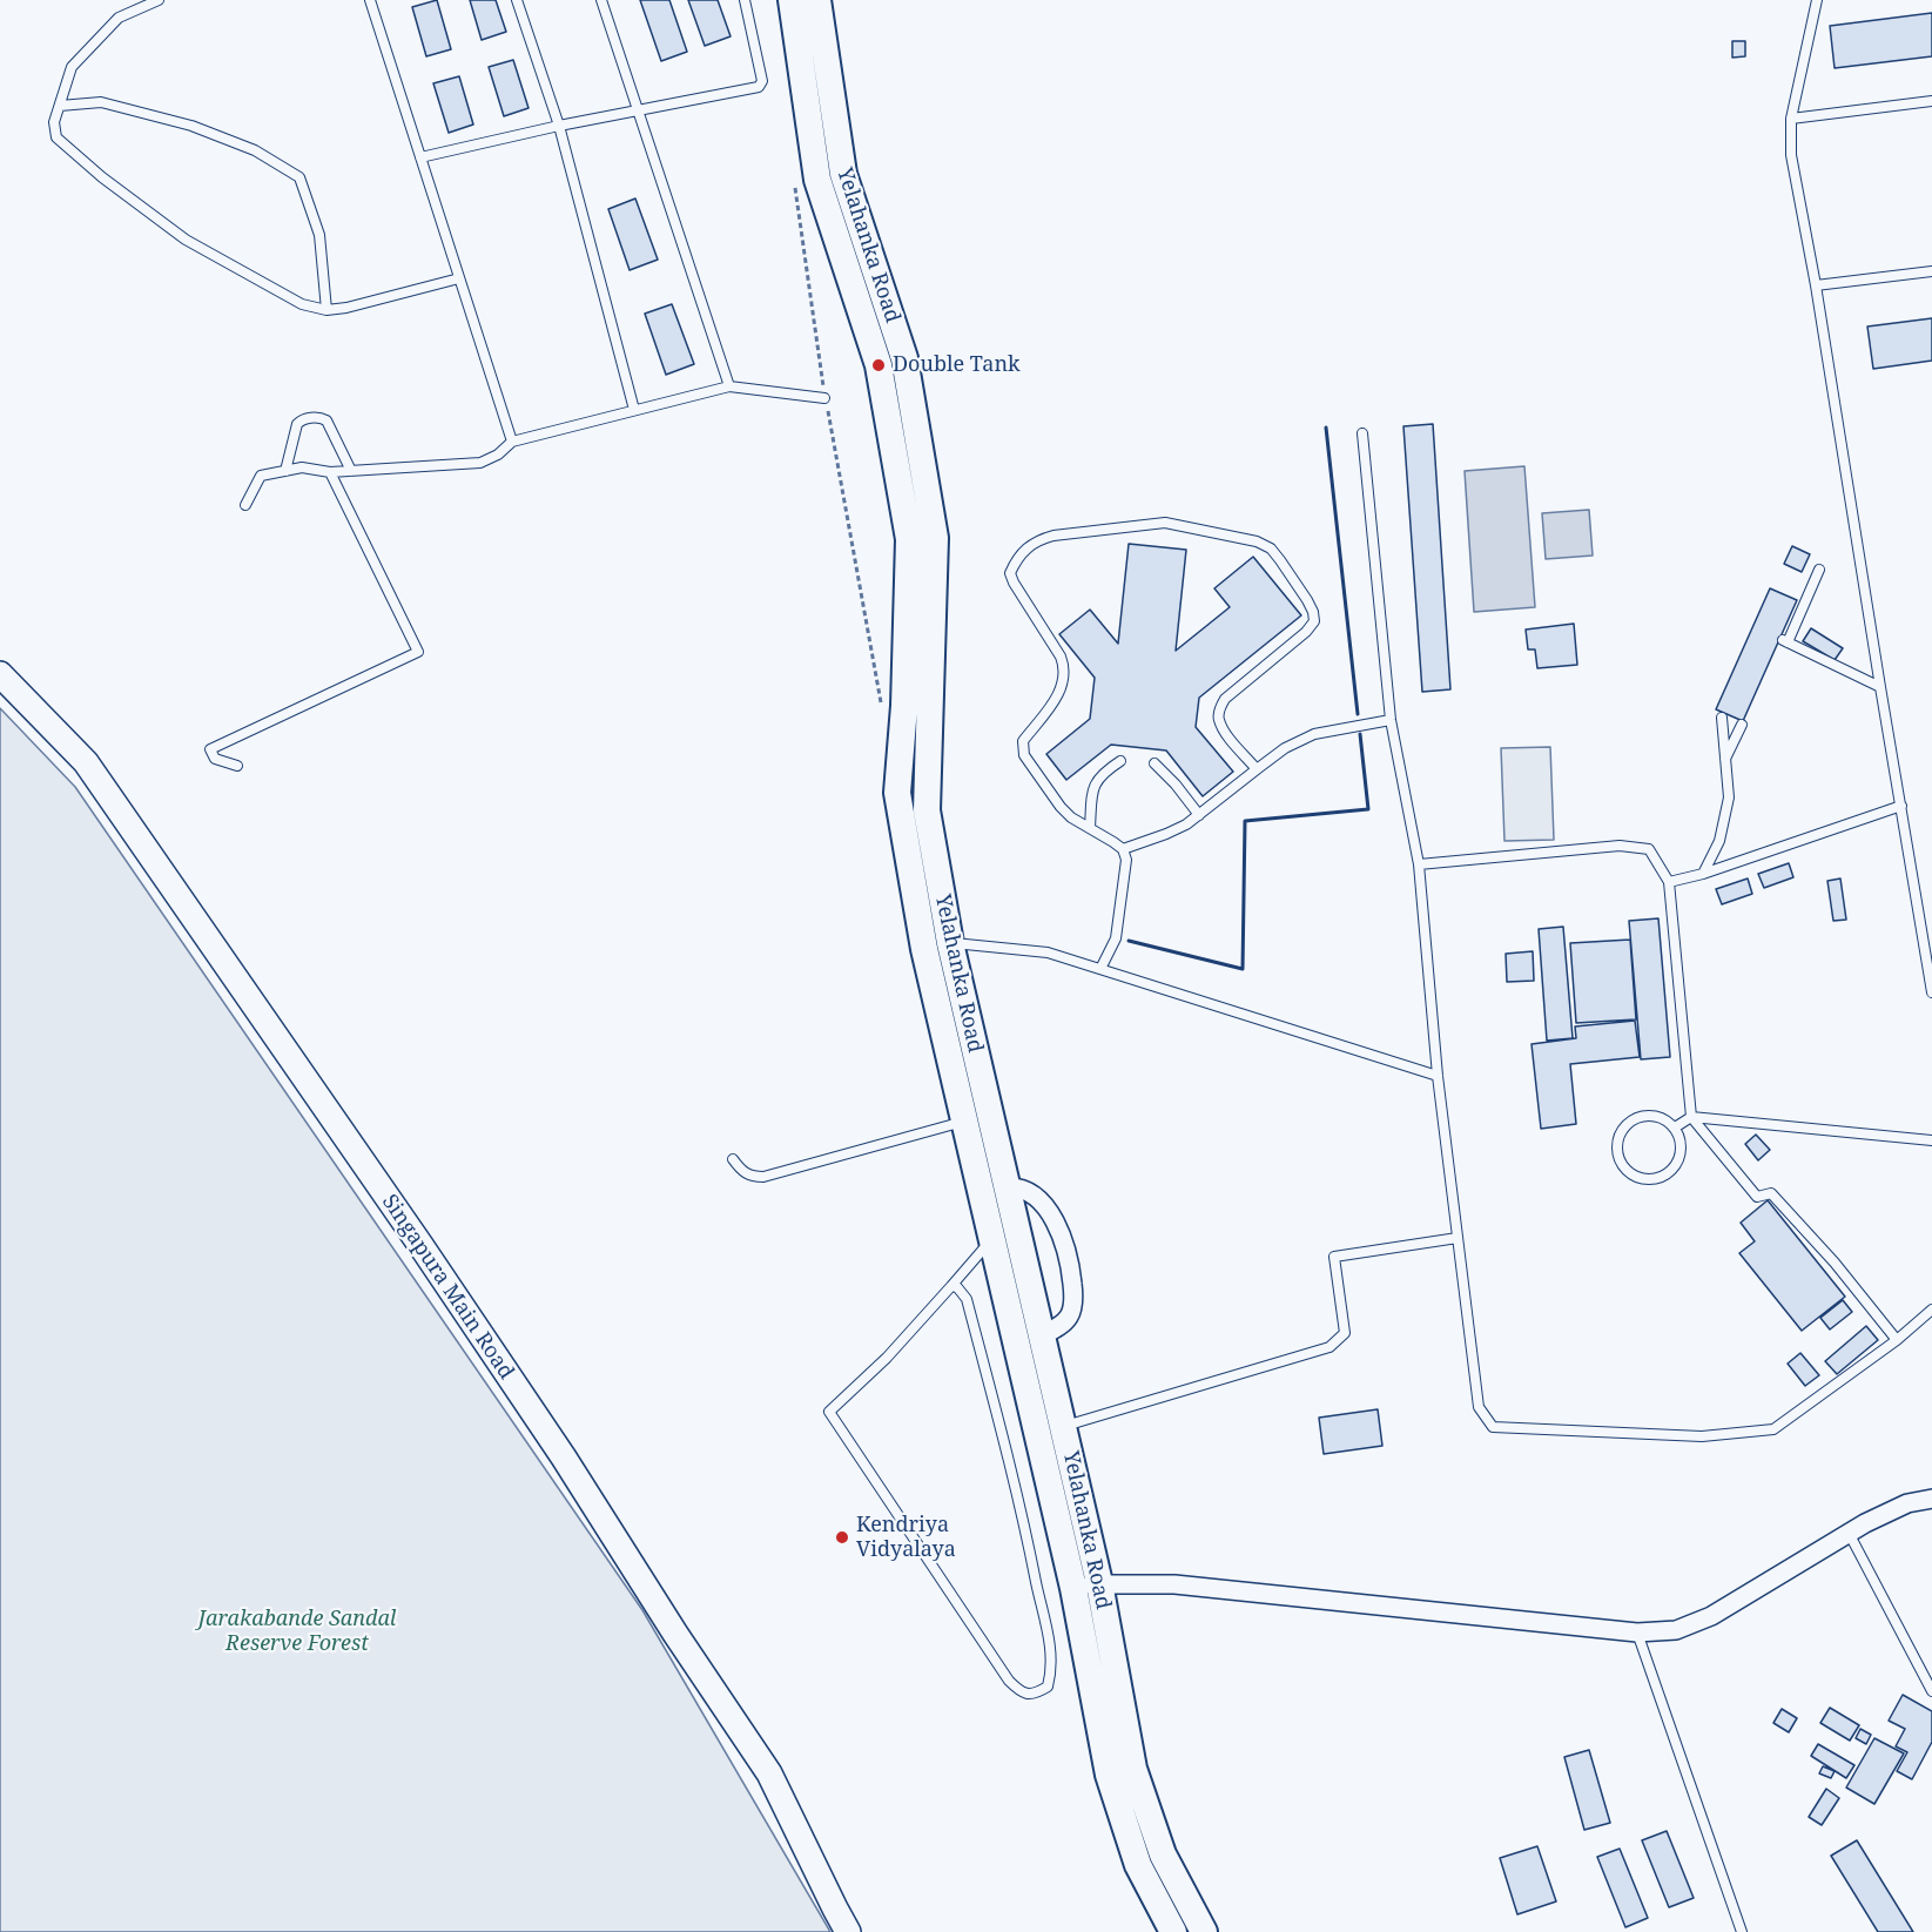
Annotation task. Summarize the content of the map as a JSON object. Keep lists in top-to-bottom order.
{
  "streets": {
    "main road": ["Yelahanka Road"],
    "street": ["Singapura Main Road"]
  },
  "parks": ["Jarakabande Sandal Reserve Forest"],
  "places": ["Double Tank", "Kendriya Vidyalaya"]
}
